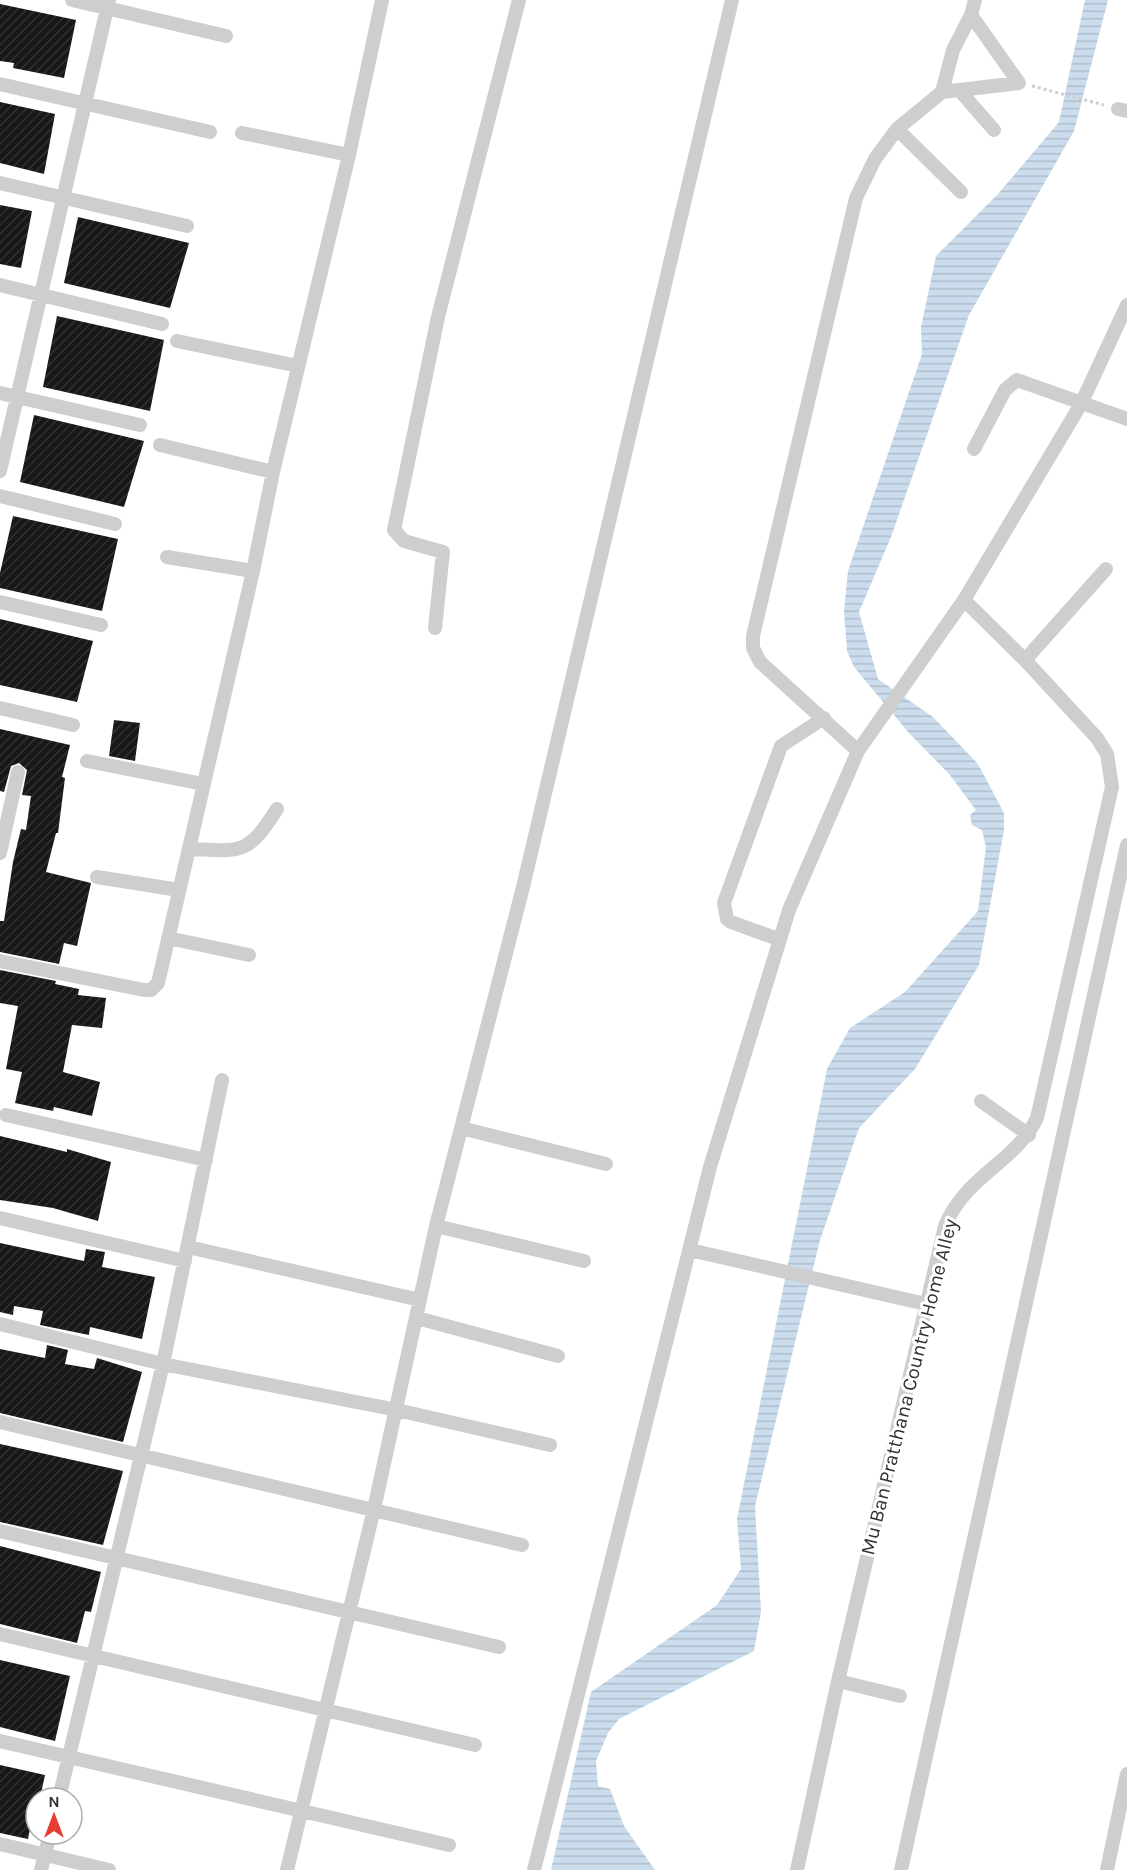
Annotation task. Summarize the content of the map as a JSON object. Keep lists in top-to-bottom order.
{
  "streets": {
    "street": ["Mu Ban Pratthana Country Home Alley"]
  },
  "north": "top"
}
